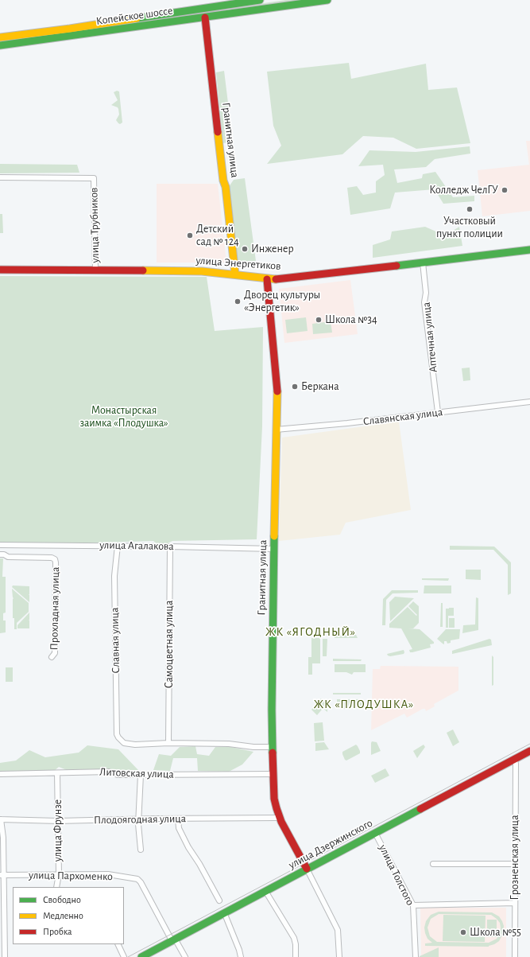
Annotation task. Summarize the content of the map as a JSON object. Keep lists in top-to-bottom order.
{
  "streets": {
    "street": [
      "Копейское шоссе",
      "Гранитная улица",
      "улица Трубников",
      "улица Энергетиков",
      "Аптечная улица",
      "Славянская улица",
      "улица Агалакова",
      "Прохладная улица",
      "Славная улица",
      "Самоцветная улица",
      "Литовская улица",
      "Плодоягодная улица",
      "улица Фрунзе",
      "улица Дзержинского",
      "Грозненская улица",
      "улица Толстого",
      "улица Пархоменко"
    ]
  },
  "crossings": [
    ["Копейское шоссе", "Гранитная улица"],
    ["Гранитная улица", "улица Энергетиков"],
    ["Гранитная улица", "Славянская улица"],
    ["Гранитная улица", "улица Агалакова"],
    ["Гранитная улица", "Литовская улица"],
    ["Гранитная улица", "Плодоягодная улица"],
    ["Гранитная улица", "улица Дзержинского"],
    ["улица Трубников", "улица Энергетиков"],
    ["улица Энергетиков", "Аптечная улица"],
    ["Аптечная улица", "Славянская улица"],
    ["улица Агалакова", "Славная улица"],
    ["улица Агалакова", "Самоцветная улица"],
    ["Славная улица", "Самоцветная улица"],
    ["Литовская улица", "улица Фрунзе"],
    ["Плодоягодная улица", "улица Фрунзе"],
    ["улица Фрунзе", "улица Пархоменко"],
    ["улица Дзержинского", "Грозненская улица"],
    ["улица Дзержинского", "улица Толстого"],
    ["улица Дзержинского", "улица Пархоменко"]
  ],
  "districts": ["ЖК «ЯГОДНЫЙ»", "ЖК «ПЛОДУШКА»"],
  "parks": ["Монастырская заимка «Плодушка»"],
  "places": [
    "Колледж ЧелГУ",
    "Участковый пункт полиции",
    "Детский сад № 124",
    "Инженер",
    "Дворец культуры «Энергетик»",
    "Школа №34",
    "Беркана",
    "Школа №55"
  ],
  "legend": ["Свободно", "Медленно", "Пробка"]
}
